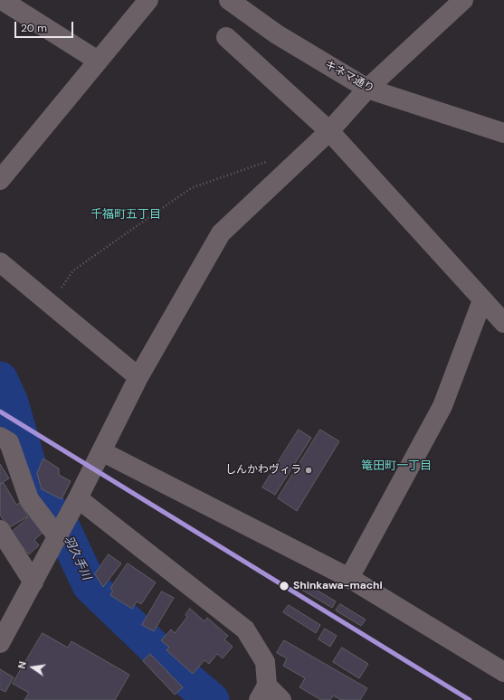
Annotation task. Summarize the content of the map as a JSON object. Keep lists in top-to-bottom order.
{
  "streets": {
    "street": ["キネマ通り"]
  },
  "districts": ["千福町五丁目", "篭田町一丁目"],
  "water": ["羽久手川"],
  "places": ["しんかわヴィラ", "Shinkawa-machi"],
  "scale_bar": "20 m",
  "north": "left"
}
